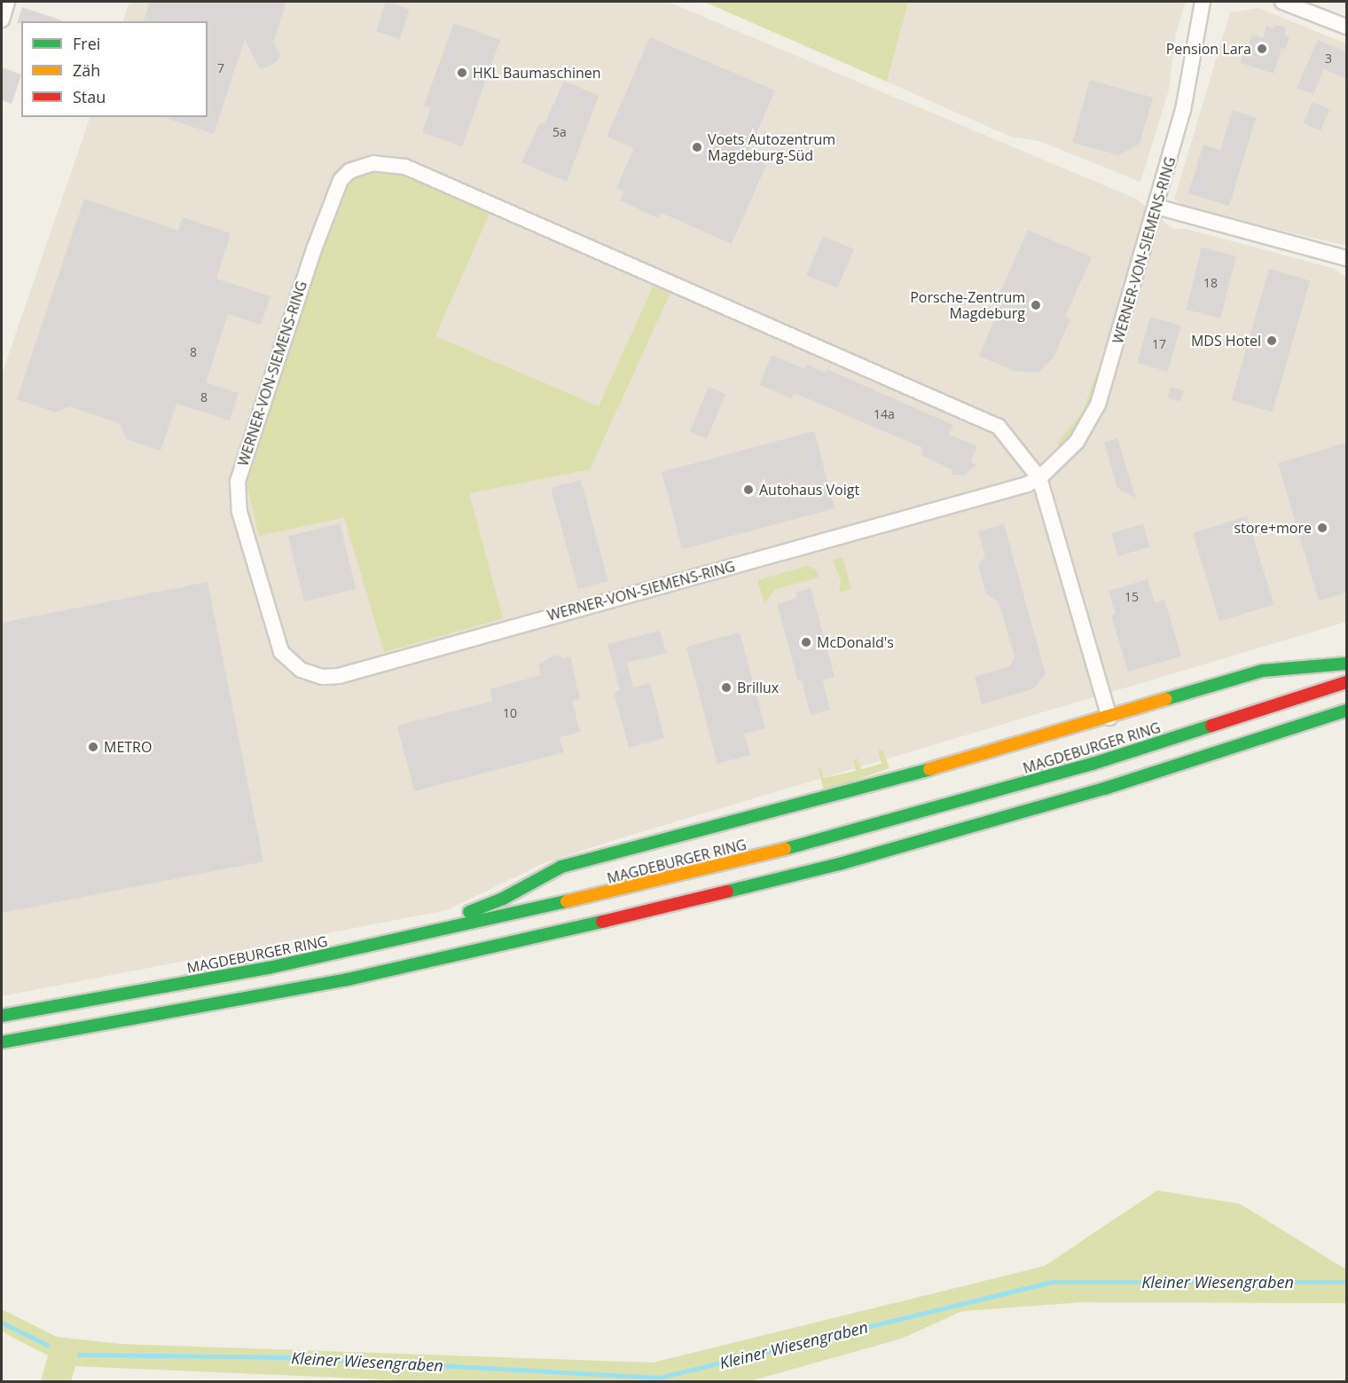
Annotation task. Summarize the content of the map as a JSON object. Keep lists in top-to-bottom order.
{
  "streets": {
    "highway": ["MAGDEBURGER RING"],
    "street": ["WERNER-VON-SIEMENS-RING"]
  },
  "water": ["Kleiner Wiesengraben"],
  "places": [
    "Pension Lara",
    "HKL Baumaschinen",
    "Voets Autozentrum Magdeburg-Süd",
    "Porsche-Zentrum Magdeburg",
    "MDS Hotel",
    "Autohaus Voigt",
    "store+more",
    "McDonald's",
    "Brillux",
    "METRO"
  ],
  "house_numbers": [
    "3",
    "7",
    "5a",
    "18",
    "17",
    "8",
    "8",
    "14a",
    "15",
    "10"
  ],
  "legend": ["Frei", "Zäh", "Stau"]
}
